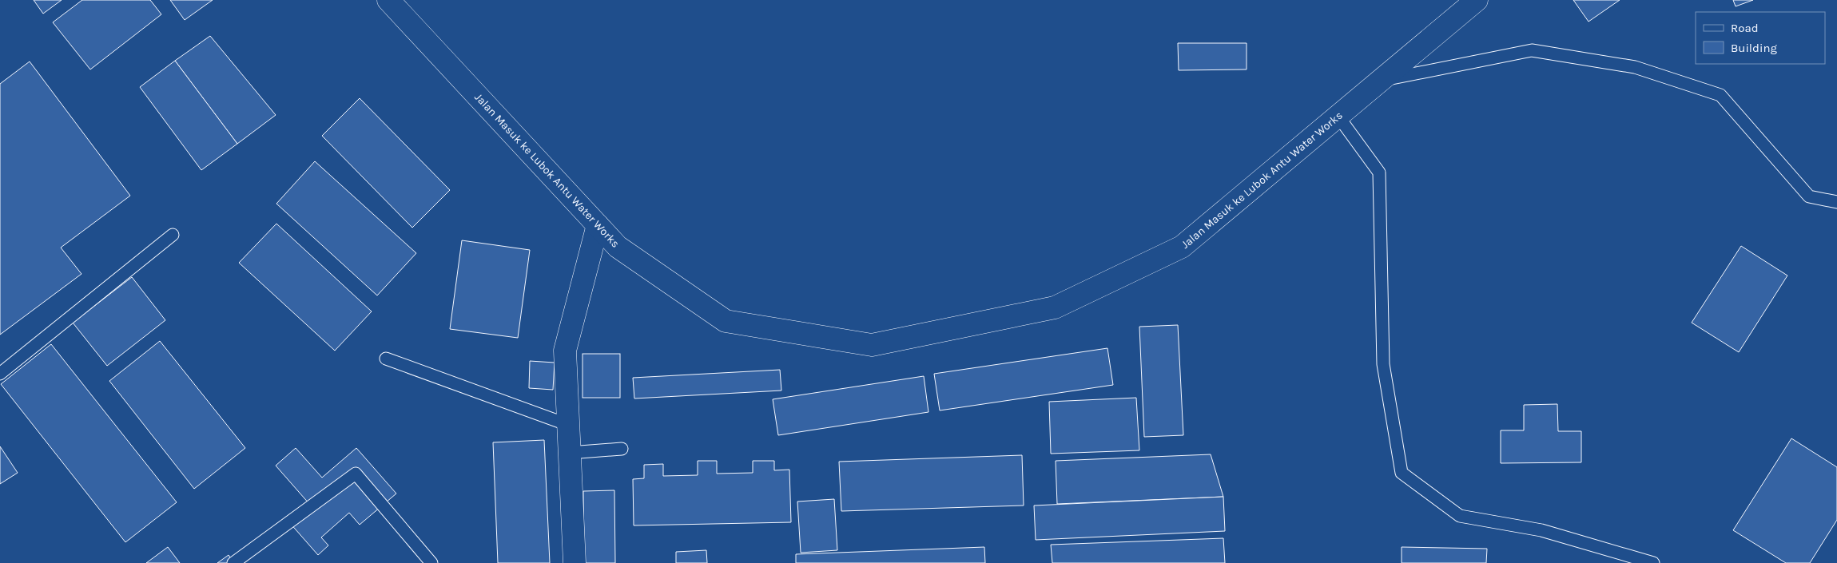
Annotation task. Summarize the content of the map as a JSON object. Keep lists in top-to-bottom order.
{
  "streets": {
    "main road": ["Jalan Masuk ke Lubok Antu Water Works"]
  },
  "legend": ["Road", "Building"]
}
